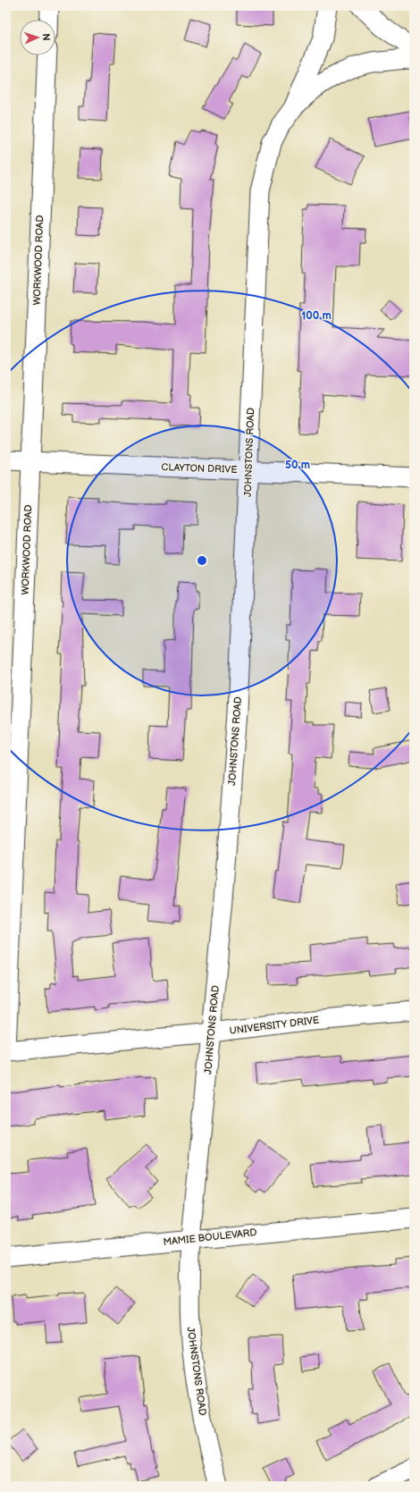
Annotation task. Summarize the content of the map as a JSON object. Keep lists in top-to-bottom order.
{
  "streets": {
    "street": [
      "WORKWOOD ROAD",
      "JOHNSTONS ROAD",
      "CLAYTON DRIVE",
      "UNIVERSITY DRIVE",
      "MAMIE BOULEVARD"
    ]
  },
  "crossings": [
    ["WORKWOOD ROAD", "CLAYTON DRIVE"],
    ["WORKWOOD ROAD", "UNIVERSITY DRIVE"],
    ["JOHNSTONS ROAD", "CLAYTON DRIVE"],
    ["JOHNSTONS ROAD", "UNIVERSITY DRIVE"],
    ["JOHNSTONS ROAD", "MAMIE BOULEVARD"]
  ],
  "north": "right",
  "rings": ["100 m", "50 m"]
}
